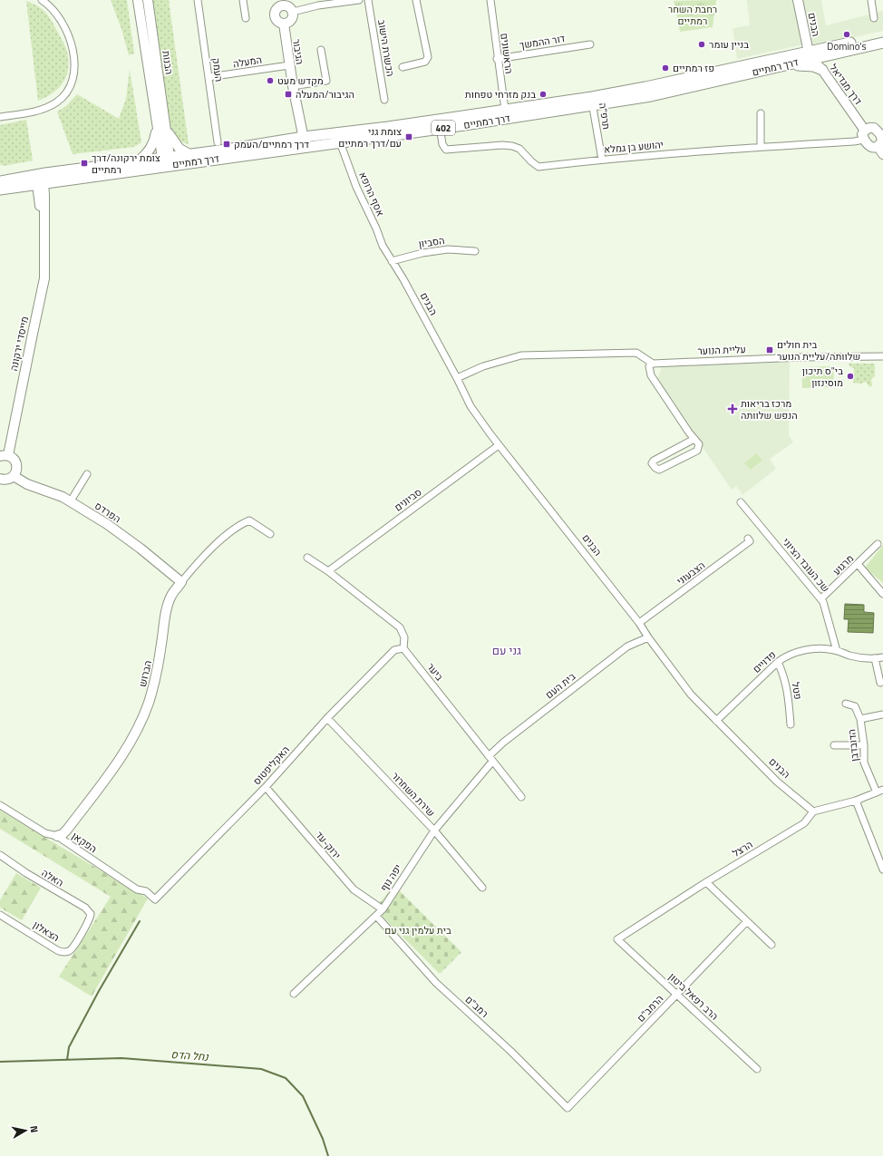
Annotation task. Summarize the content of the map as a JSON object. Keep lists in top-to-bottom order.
{
  "streets": {
    "main road": ["דרך רמתיים", "402"],
    "street": [
      "הבנים",
      "דור ההמשך",
      "הכשרת הישוב",
      "הגיבור",
      "הראשונים",
      "המעלה",
      "הבנות",
      "העמק",
      "דרך מגדיאל",
      "תרפ\"ה",
      "יהושע בן גמלא",
      "אסף הרופא",
      "הסביון",
      "מייסדי ירקונה",
      "עליית הנוער",
      "סביונים",
      "הפרדס",
      "שכ העובד הציוני",
      "מרגוע",
      "הצבעוני",
      "פדויים",
      "ביער",
      "הברוש",
      "בית העם",
      "פטל",
      "הדובדבן",
      "האקליפטוס",
      "שירת השחרור",
      "הפקאן",
      "ירוק-עד",
      "הרצל",
      "האלה",
      "יפה נוף",
      "הצאלון",
      "הרב רפאל ביטון",
      "רמב\"ם",
      "הרמב\"ם"
    ]
  },
  "crossings": [
    ["הבנים", "דרך רמתיים"],
    ["הבנים", "דרך מגדיאל"],
    ["הבנים", "אסף הרופא"],
    ["הבנים", "הסביון"],
    ["הבנים", "סביונים"],
    ["הבנים", "הצבעוני"],
    ["הבנים", "פדויים"],
    ["הבנים", "בית העם"],
    ["הבנים", "הרצל"],
    ["דור ההמשך", "הראשונים"],
    ["הגיבור", "המעלה"],
    ["הגיבור", "דרך רמתיים"],
    ["הראשונים", "דרך רמתיים"],
    ["המעלה", "העמק"],
    ["הבנות", "דרך רמתיים"],
    ["דרך רמתיים", "דרך מגדיאל"],
    ["דרך רמתיים", "תרפ\"ה"],
    ["דרך רמתיים", "יהושע בן גמלא"],
    ["דרך רמתיים", "אסף הרופא"],
    ["דרך רמתיים", "מייסדי ירקונה"],
    ["דרך מגדיאל", "יהושע בן גמלא"],
    ["תרפ\"ה", "יהושע בן גמלא"],
    ["אסף הרופא", "הסביון"],
    ["הפרדס", "הברוש"],
    ["שכ העובד הציוני", "מרגוע"],
    ["שכ העובד הציוני", "פדויים"],
    ["פדויים", "פטל"],
    ["ביער", "בית העם"],
    ["ביער", "האקליפטוס"],
    ["ביער", "יפה נוף"],
    ["הברוש", "הפקאן"],
    ["בית העם", "יפה נוף"],
    ["האקליפטוס", "שירת השחרור"],
    ["האקליפטוס", "הפקאן"],
    ["האקליפטוס", "ירוק-עד"],
    ["שירת השחרור", "יפה נוף"],
    ["ירוק-עד", "יפה נוף"],
    ["הרצל", "הרב רפאל ביטון"],
    ["האלה", "הצאלון"],
    ["יפה נוף", "רמב\"ם"],
    ["הרב רפאל ביטון", "הרמב\"ם"],
    ["רמב\"ם", "הרמב\"ם"]
  ],
  "districts": ["גני עם"],
  "water": ["נחל הדס"],
  "parks": ["רחבת השחר רמתיים", "בית עלמין גני עם"],
  "places": {
    "other": [
      "Domino's",
      "בניין עומר",
      "פז רמתיים",
      "מקדש מעט",
      "בנק מזרחי טפחות",
      "בי\"ס תיכון מוסינזון"
    ],
    "transit": [
      "הגיבור/המעלה",
      "צומת גני עם/דרך רמתיים",
      "דרך רמתיים/העמק",
      "צומת ירקונה/דרך רמתיים",
      "בית חולים שלוותה/עליית הנוער"
    ],
    "health": ["מרכז בריאות הנפש שלוותה"]
  },
  "north": "right"
}
